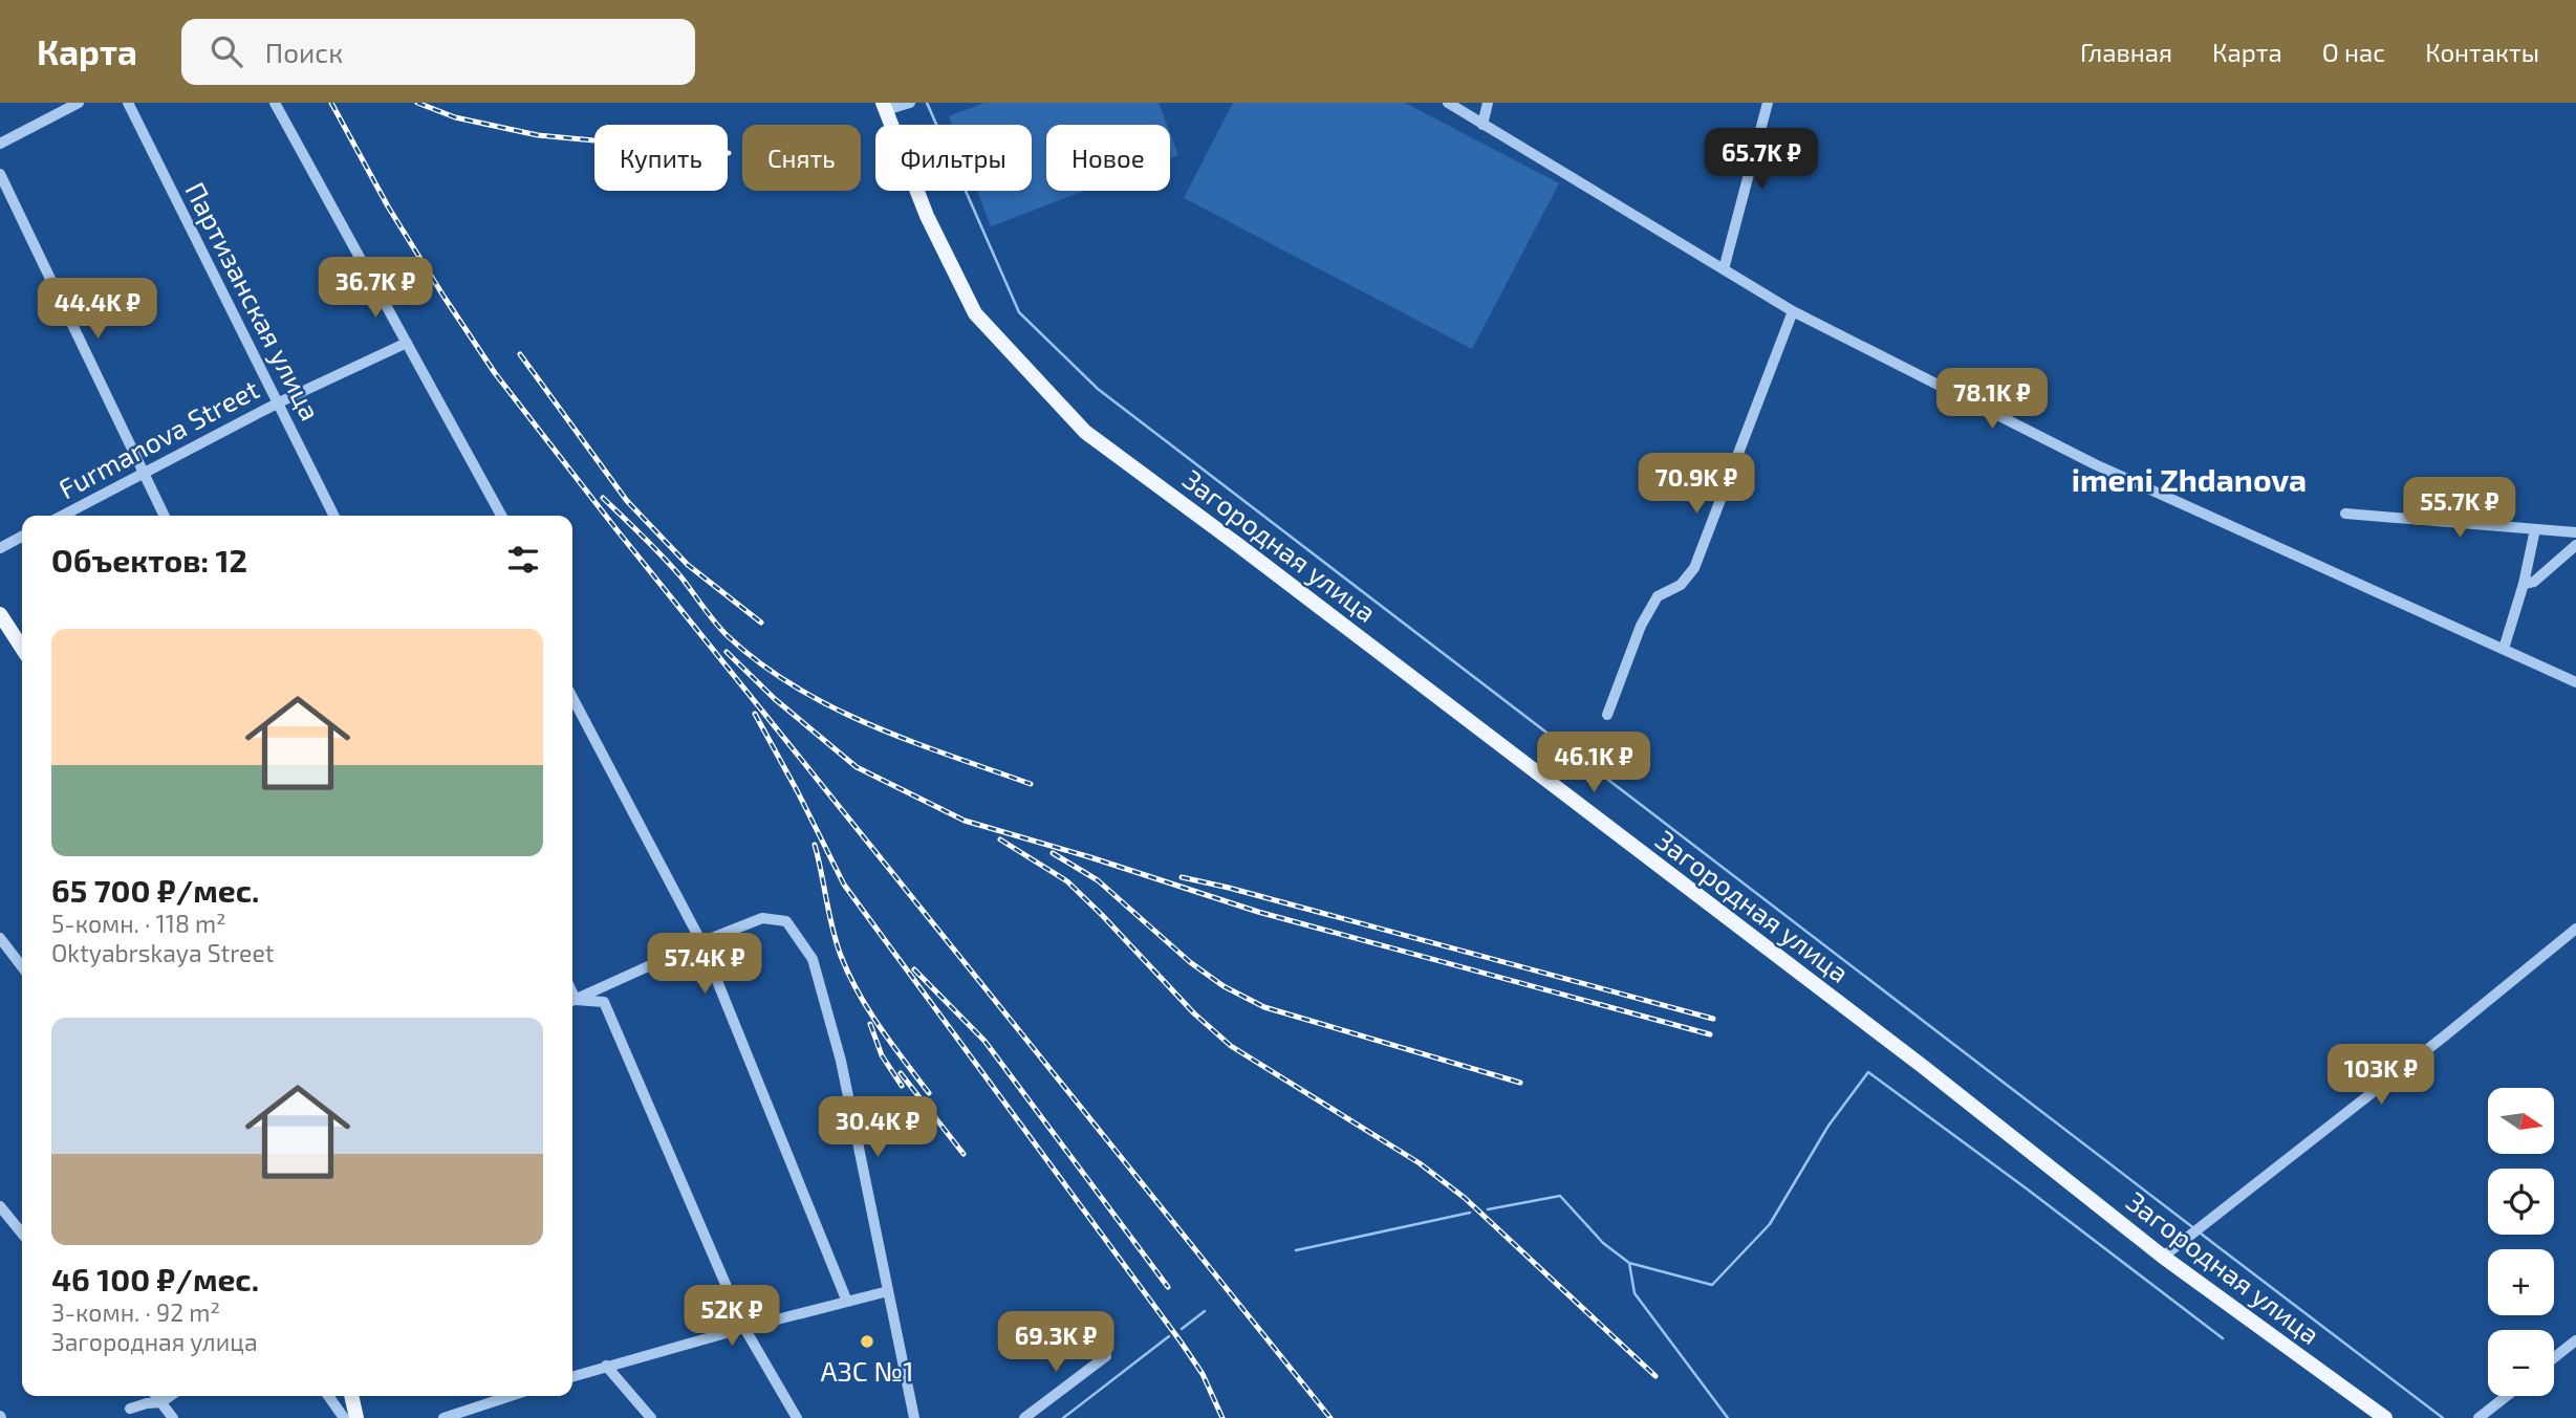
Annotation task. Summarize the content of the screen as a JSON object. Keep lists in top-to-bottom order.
{
  "streets": {
    "main road": ["Загородная улица"],
    "street": ["Партизанская улица", "Furmanova Street"]
  },
  "crossings": [
    ["Партизанская улица", "Furmanova Street"]
  ],
  "districts": ["imeni Zhdanova"],
  "places": ["АЗС №1"],
  "north": "right",
  "page": {
    "header": "Карта",
    "search": "Поиск",
    "nav": [
      "Главная",
      "Карта",
      "О нас",
      "Контакты"
    ],
    "chip": [
      "Купить",
      "Снять",
      "Фильтры",
      "Новое"
    ],
    "price": [
      "65.7K ₽",
      "36.7K ₽",
      "44.4K ₽",
      "78.1K ₽",
      "70.9K ₽",
      "55.7K ₽",
      "46.1K ₽",
      "57.4K ₽",
      "103K ₽",
      "30.4K ₽",
      "52K ₽",
      "69.3K ₽"
    ],
    "heading": "Объектов: 12",
    "list": [
      {
        "name": "65 700 ₽/мес.",
        "note": "5-комн. · 118 m² · Oktyabrskaya Street"
      },
      {
        "name": "46 100 ₽/мес.",
        "note": "3-комн. · 92 m² · Загородная улица"
      }
    ],
    "map_buttons": ["+", "−"]
  }
}
